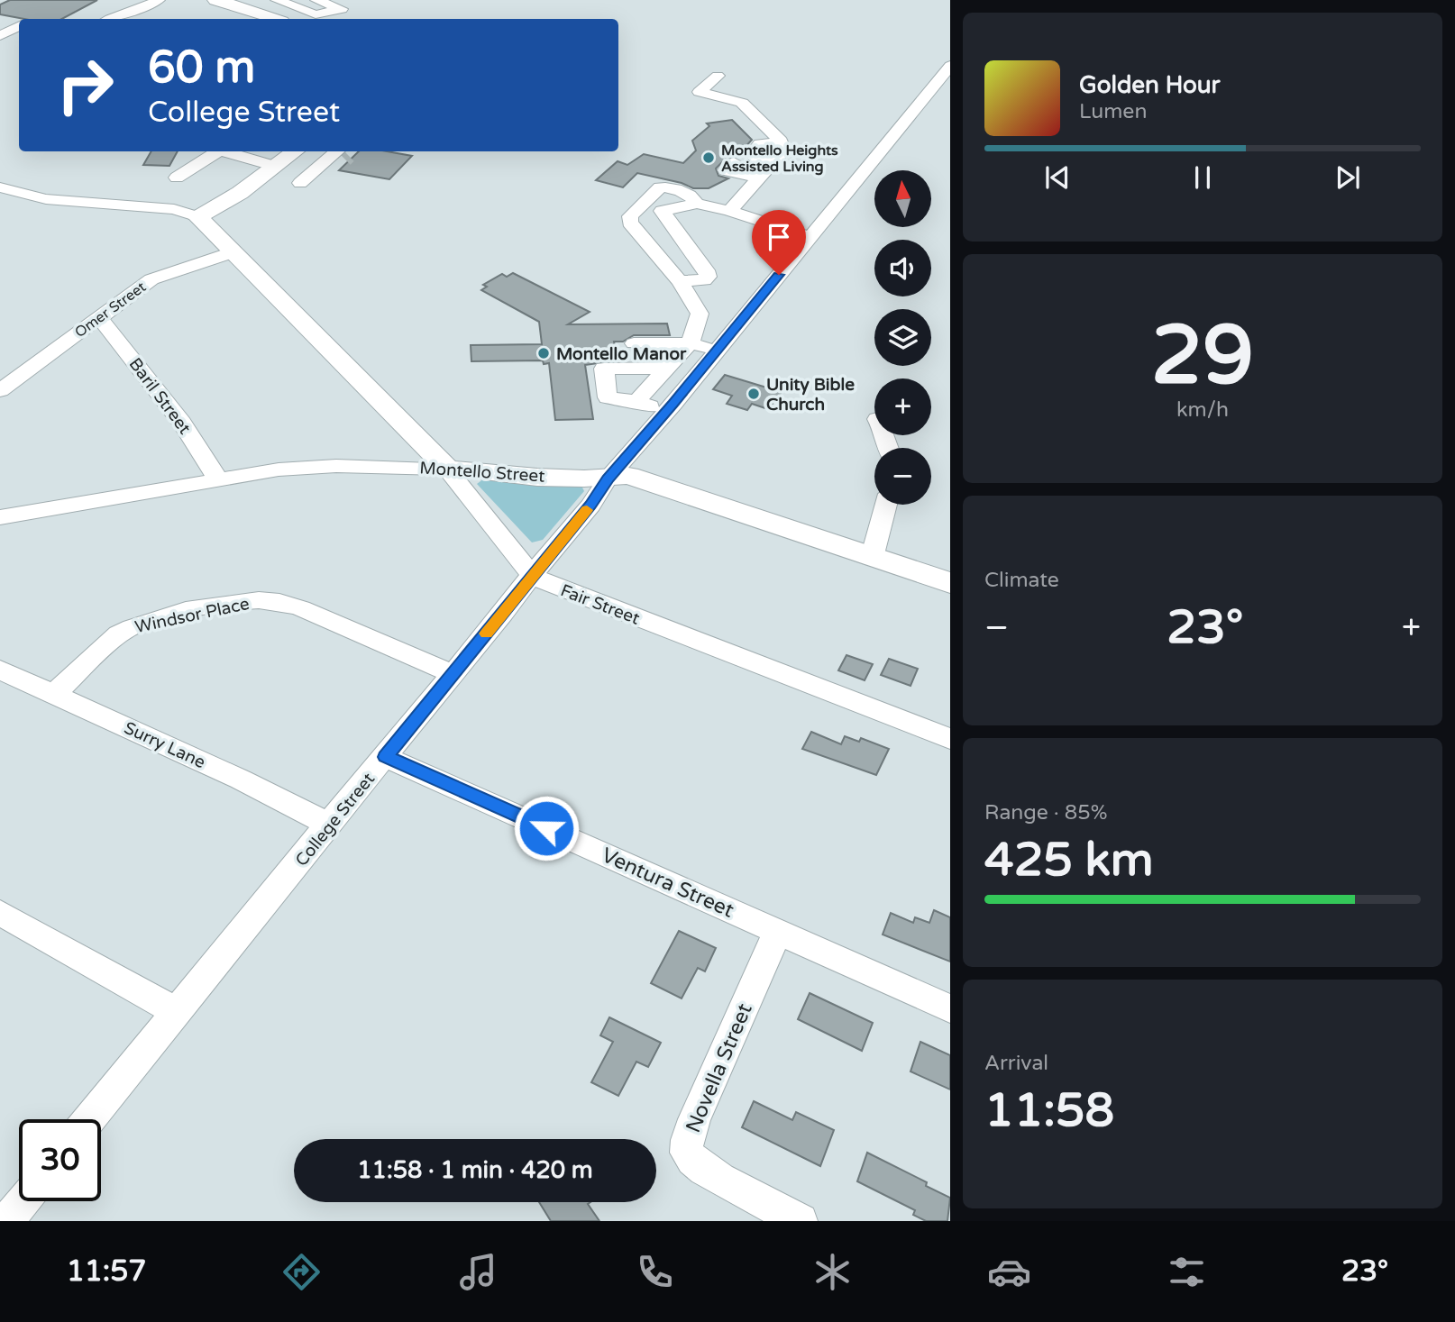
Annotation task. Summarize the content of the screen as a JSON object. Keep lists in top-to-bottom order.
{
  "streets": {
    "main road": ["Montello Street"],
    "street": [
      "Omer Street",
      "Baril Street",
      "Fair Street",
      "Windsor Place",
      "Surry Lane",
      "College Street",
      "Ventura Street",
      "Novella Street"
    ]
  },
  "crossings": [
    ["Omer Street", "Baril Street"],
    ["Baril Street", "Montello Street"],
    ["Montello Street", "College Street"],
    ["Fair Street", "College Street"],
    ["Windsor Place", "Surry Lane"],
    ["Windsor Place", "College Street"],
    ["Surry Lane", "College Street"],
    ["College Street", "Ventura Street"],
    ["Ventura Street", "Novella Street"]
  ],
  "places": ["Montello Heights Assisted Living", "Montello Manor", "Unity Bible Church"],
  "north": "top",
  "page": {
    "turn": ["60 m", "College Street"],
    "song": ["Golden Hour", "Lumen"],
    "map_buttons": ["+", "−"],
    "tile": [
      ["29", "km/h"],
      "Climate",
      ["Range · 85%", "425 km"],
      ["Arrival", "11:58"]
    ],
    "heat": ["−", "23°", "+"],
    "limit": "30",
    "trip": "11:58 · 1 min · 420 m",
    "tabs": ["11:57", "23°"]
  }
}
